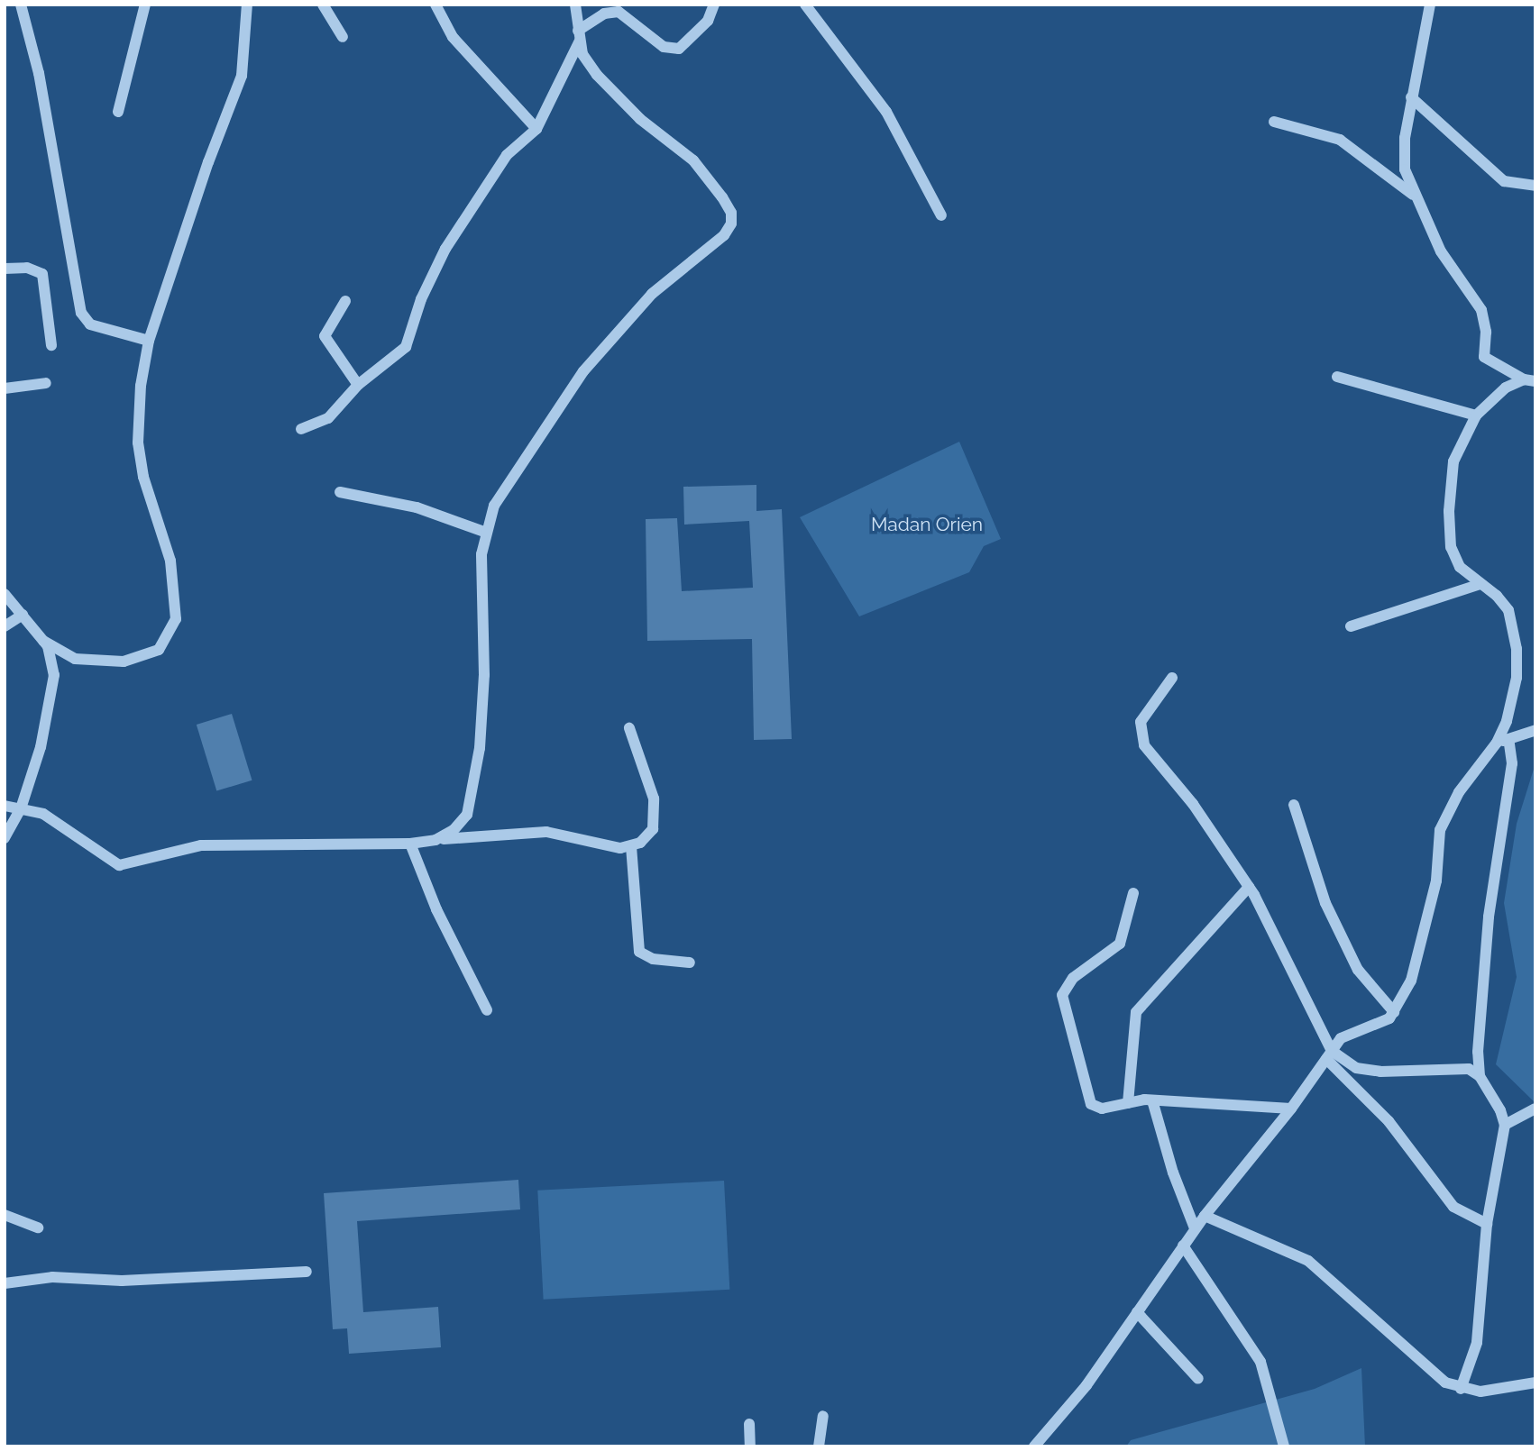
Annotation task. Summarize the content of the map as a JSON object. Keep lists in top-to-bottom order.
{
  "parks": ["Madan Orien"]
}
